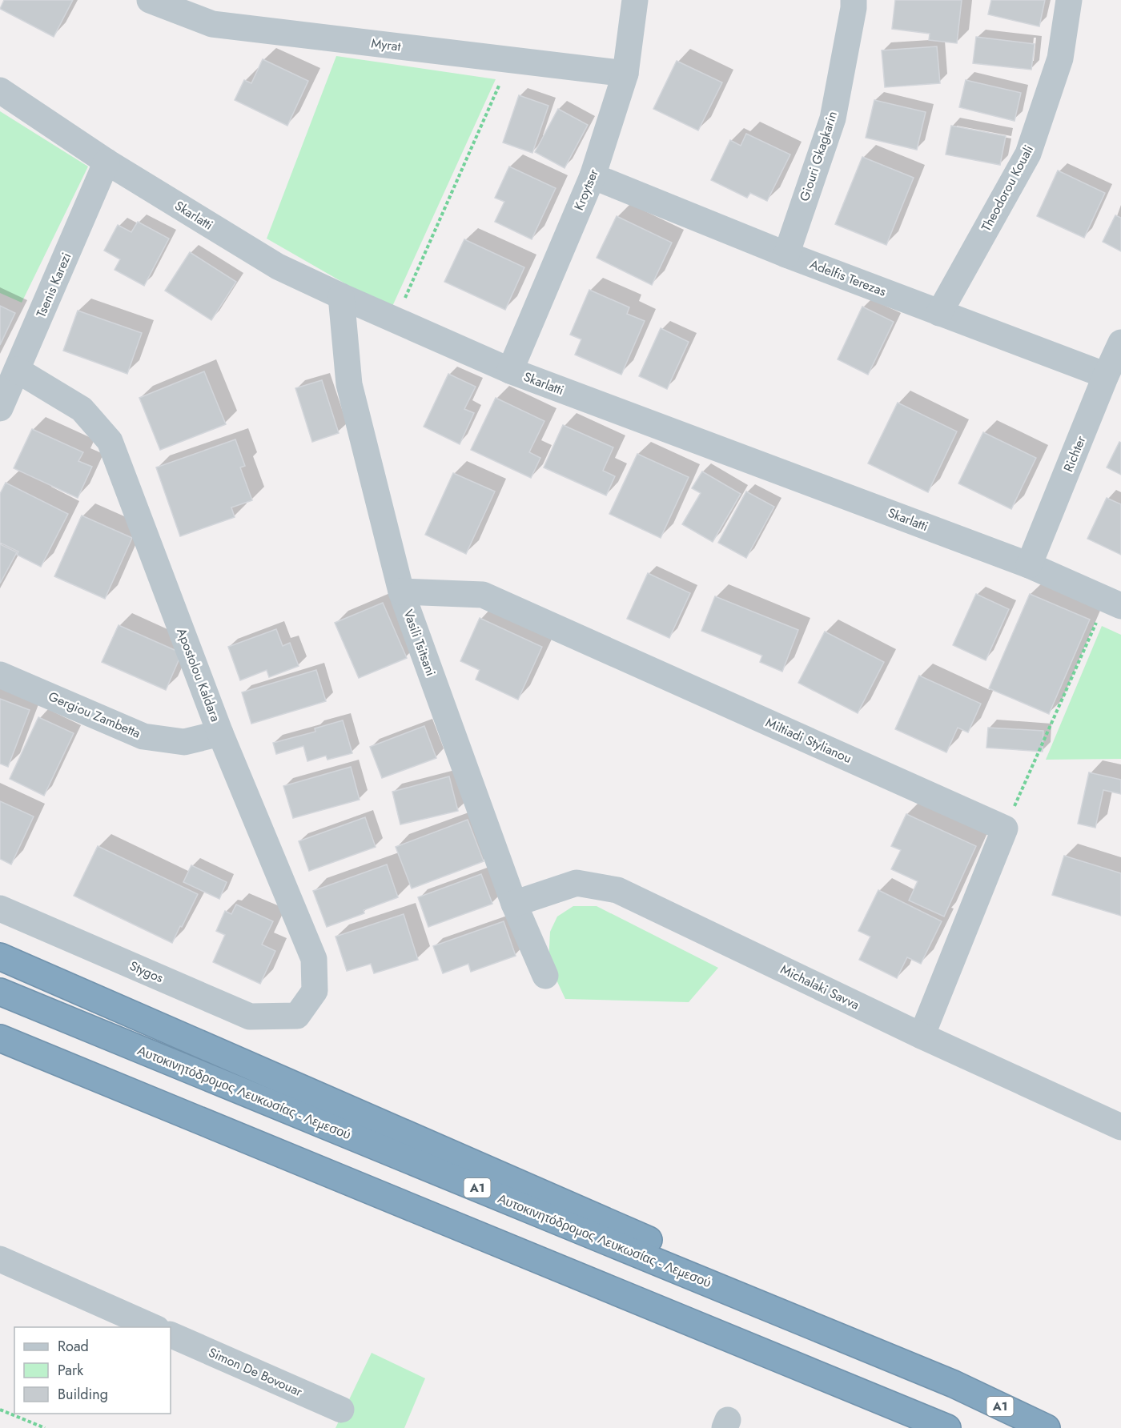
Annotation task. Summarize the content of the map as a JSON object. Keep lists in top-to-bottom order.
{
  "streets": {
    "highway": ["Αυτοκινητόδρομος Λευκωσίας - Λεμεσού", "A1"],
    "street": [
      "Myrat",
      "Giouri Gkagkarin",
      "Theodorou Kouali",
      "Kroytser",
      "Skarlatti",
      "Adelfis Terezas",
      "Tsenis Karezi",
      "Richter",
      "Vasili Tsitsani",
      "Apostolou Kaldara",
      "Gergiou Zambetta",
      "Miltiadi Stylianou",
      "Stygos",
      "Michalaki Savva",
      "Simon De Bovouar"
    ]
  },
  "crossings": [
    ["Myrat", "Kroytser"],
    ["Giouri Gkagkarin", "Adelfis Terezas"],
    ["Theodorou Kouali", "Adelfis Terezas"],
    ["Kroytser", "Skarlatti"],
    ["Kroytser", "Adelfis Terezas"],
    ["Skarlatti", "Tsenis Karezi"],
    ["Skarlatti", "Richter"],
    ["Skarlatti", "Vasili Tsitsani"],
    ["Adelfis Terezas", "Richter"],
    ["Tsenis Karezi", "Apostolou Kaldara"],
    ["Vasili Tsitsani", "Miltiadi Stylianou"],
    ["Vasili Tsitsani", "Michalaki Savva"],
    ["Apostolou Kaldara", "Gergiou Zambetta"],
    ["Apostolou Kaldara", "Stygos"]
  ],
  "legend": ["Road", "Park", "Building"]
}
